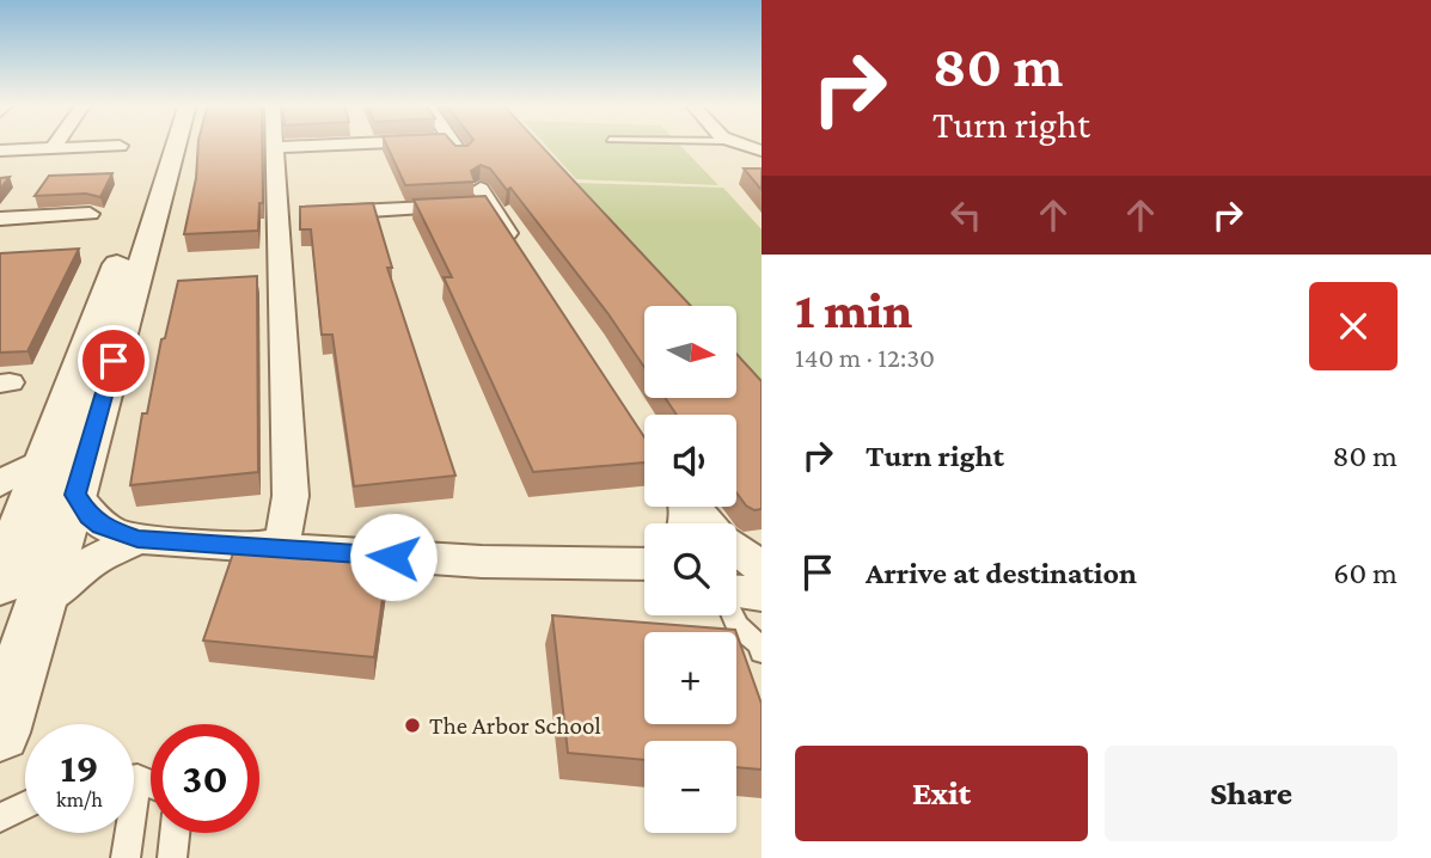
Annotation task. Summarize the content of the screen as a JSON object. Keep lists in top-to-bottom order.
{
  "places": ["The Arbor School"],
  "north": "right",
  "page": {
    "turn": ["80 m", "Turn right"],
    "heading": ["1 min", "140 m · 12:30"],
    "map_buttons": ["+", "−"],
    "list": [
      {
        "name": "Turn right",
        "value": "80 m"
      },
      {
        "name": "Arrive at destination",
        "value": "60 m"
      }
    ],
    "speed": "19 km/h",
    "limit": "30",
    "buttons": ["Exit", "Share"]
  }
}
